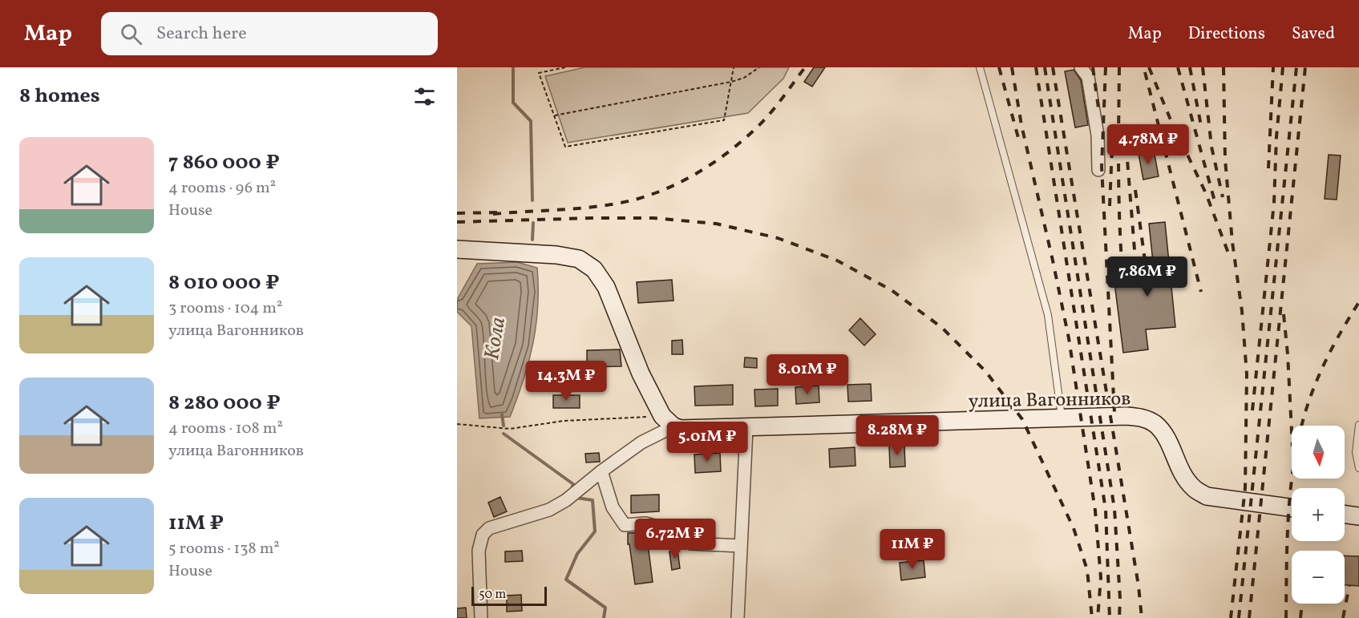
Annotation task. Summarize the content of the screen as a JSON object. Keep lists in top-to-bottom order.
{
  "streets": {
    "street": ["улица Вагонников"]
  },
  "water": ["Кола"],
  "scale_bar": "50 m",
  "north": "bottom",
  "page": {
    "header": "Map",
    "search": "Search here",
    "nav": ["Map", "Directions", "Saved"],
    "heading": "8 homes",
    "price": [
      "4.78M ₽",
      "7.86M ₽",
      "8.01M ₽",
      "14.3M ₽",
      "8.28M ₽",
      "5.01M ₽",
      "6.72M ₽",
      "11M ₽"
    ],
    "list": [
      {
        "name": "7 860 000 ₽",
        "note": "4 rooms · 96 m² · House"
      },
      {
        "name": "8 010 000 ₽",
        "note": "3 rooms · 104 m² · улица Вагонников"
      },
      {
        "name": "8 280 000 ₽",
        "note": "4 rooms · 108 m² · улица Вагонников"
      },
      {
        "name": "11M ₽",
        "note": "5 rooms · 138 m² · House"
      }
    ],
    "map_buttons": ["+", "−"],
    "scale": "50 m"
  }
}
